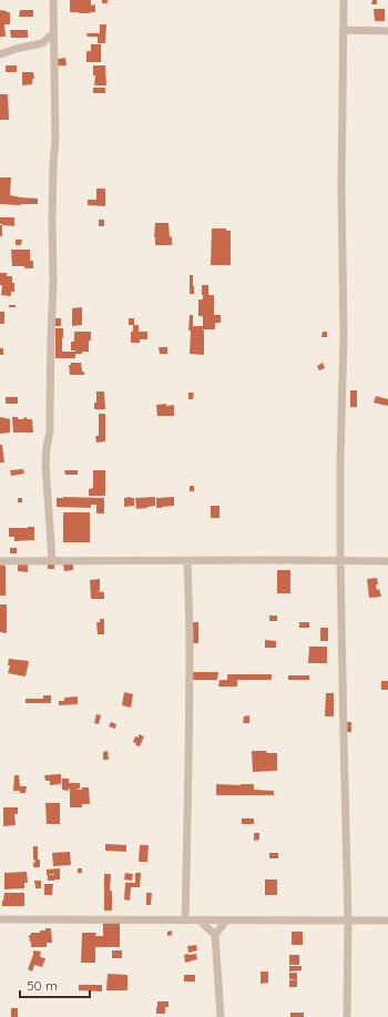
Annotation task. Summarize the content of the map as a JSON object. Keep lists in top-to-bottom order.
{
  "scale_bar": "50 m"
}
